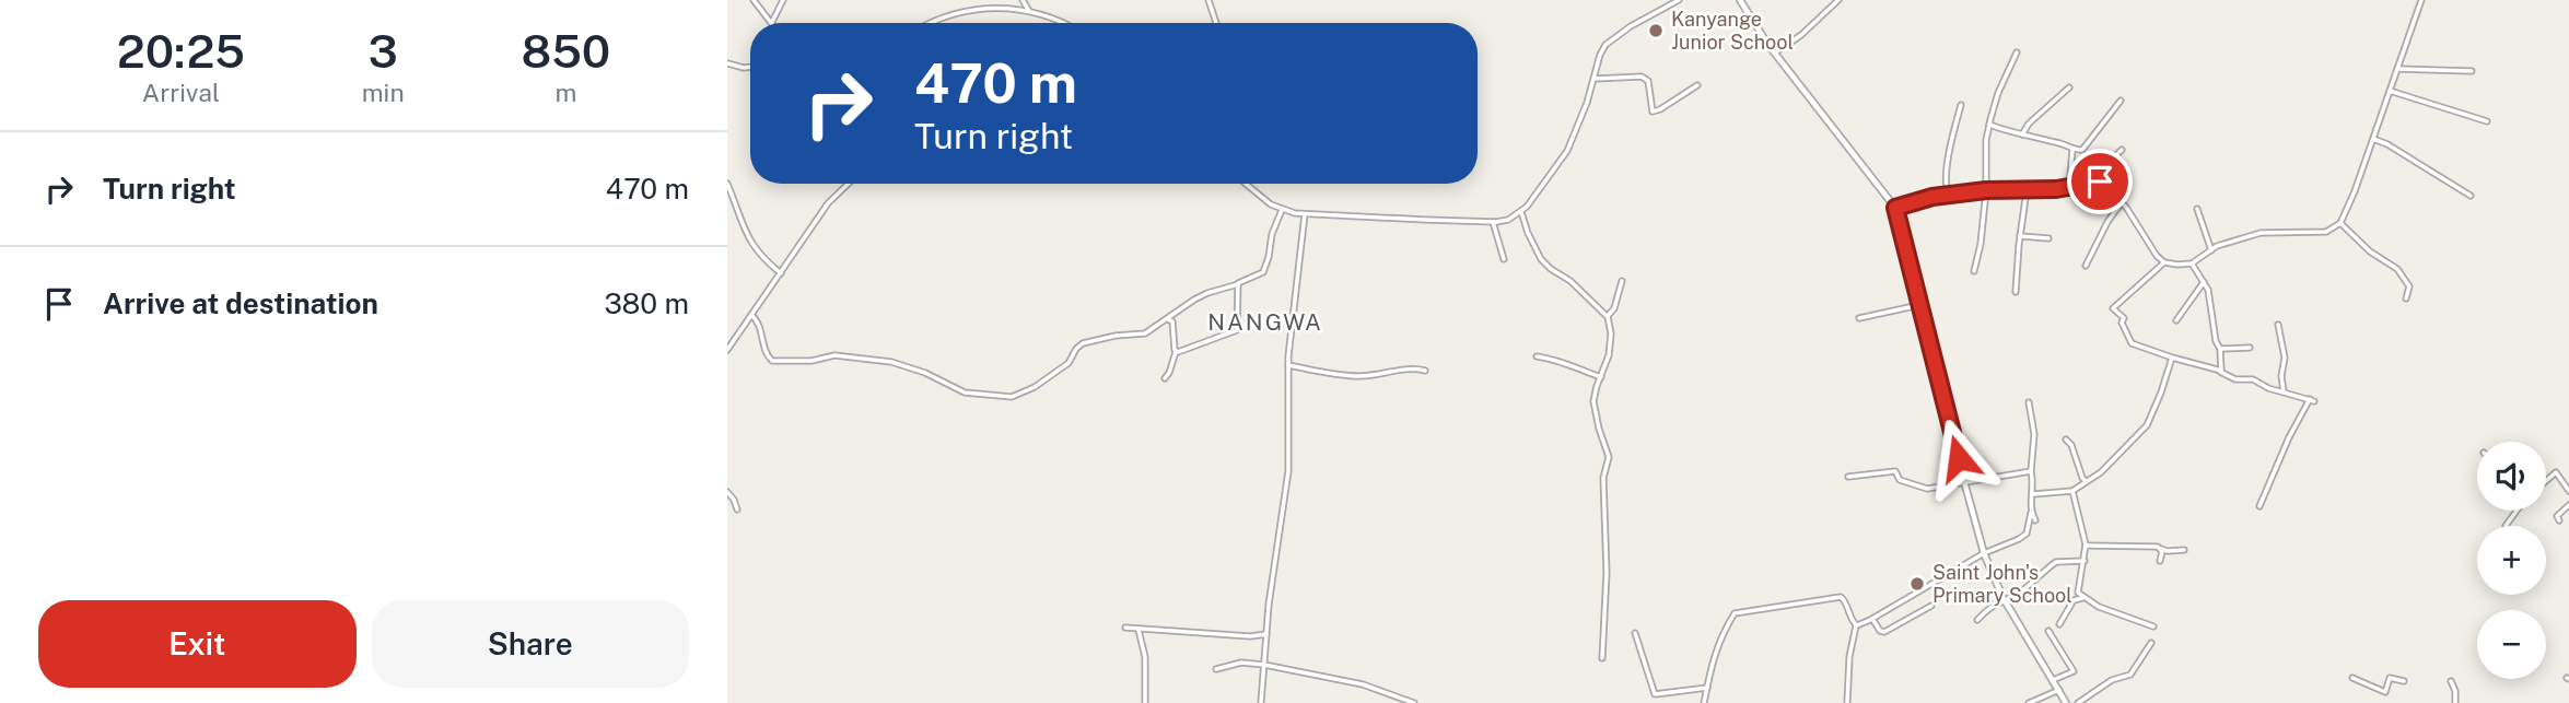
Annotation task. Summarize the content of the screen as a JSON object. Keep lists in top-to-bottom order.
{
  "districts": ["NANGWA"],
  "places": ["Kanyange Junior School", "Saint John's Primary School"],
  "page": {
    "eta": [
      "20:25",
      "Arrival",
      "3",
      "min",
      "850",
      "m"
    ],
    "turn": ["470 m", "Turn right"],
    "list": [
      {
        "name": "Turn right",
        "value": "470 m"
      },
      {
        "name": "Arrive at destination",
        "value": "380 m"
      }
    ],
    "map_buttons": ["+", "−"],
    "buttons": ["Exit", "Share"]
  }
}
